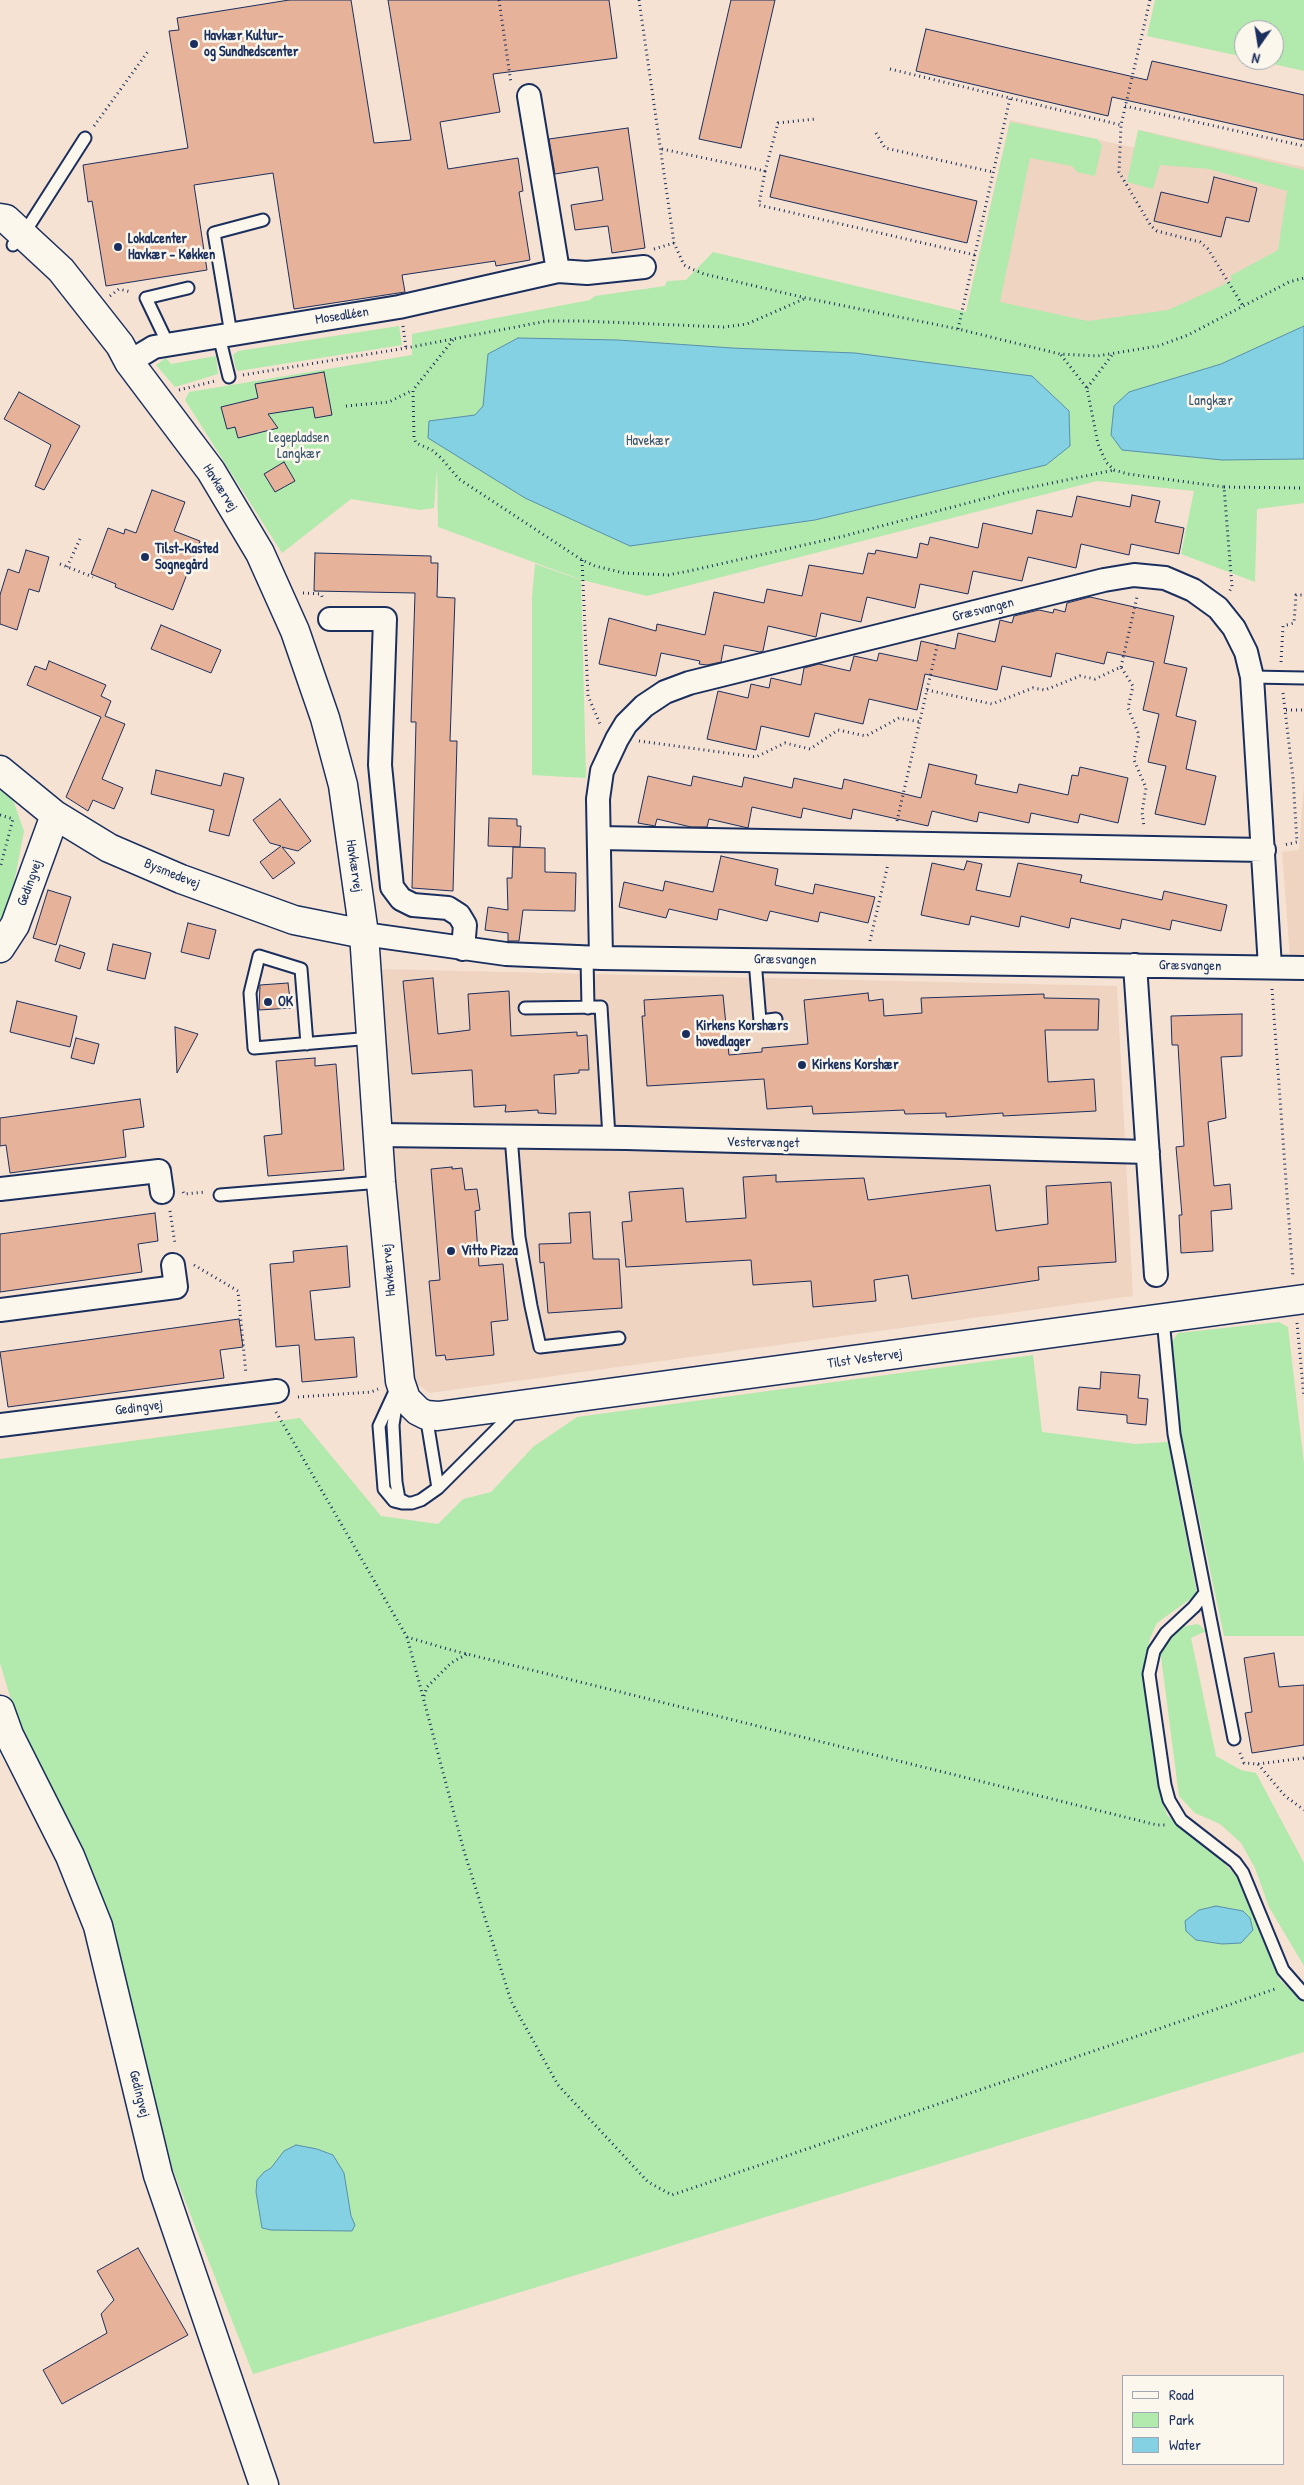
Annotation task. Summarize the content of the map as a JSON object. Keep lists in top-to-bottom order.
{
  "streets": {
    "street": [
      "Mosealléen",
      "Havkærvej",
      "Græsvangen",
      "Bysmedevej",
      "Gedingvej",
      "Vestervænget",
      "Tilst Vestervej"
    ]
  },
  "crossings": [
    ["Mosealléen", "Havkærvej"],
    ["Havkærvej", "Græsvangen"],
    ["Havkærvej", "Bysmedevej"],
    ["Havkærvej", "Vestervænget"],
    ["Havkærvej", "Tilst Vestervej"],
    ["Græsvangen", "Bysmedevej"],
    ["Bysmedevej", "Gedingvej"]
  ],
  "parks": ["Langkær", "Legepladsen Langkær", "Havekær"],
  "places": [
    "Havkær Kultur- og Sundhedscenter",
    "Lokalcenter Havkær - Køkken",
    "Tilst-Kasted Sognegård",
    "OK",
    "Kirkens Korshærs hovedlager",
    "Kirkens Korshær",
    "Vitto Pizza"
  ],
  "legend": ["Road", "Park", "Water"],
  "north": "bottom"
}
